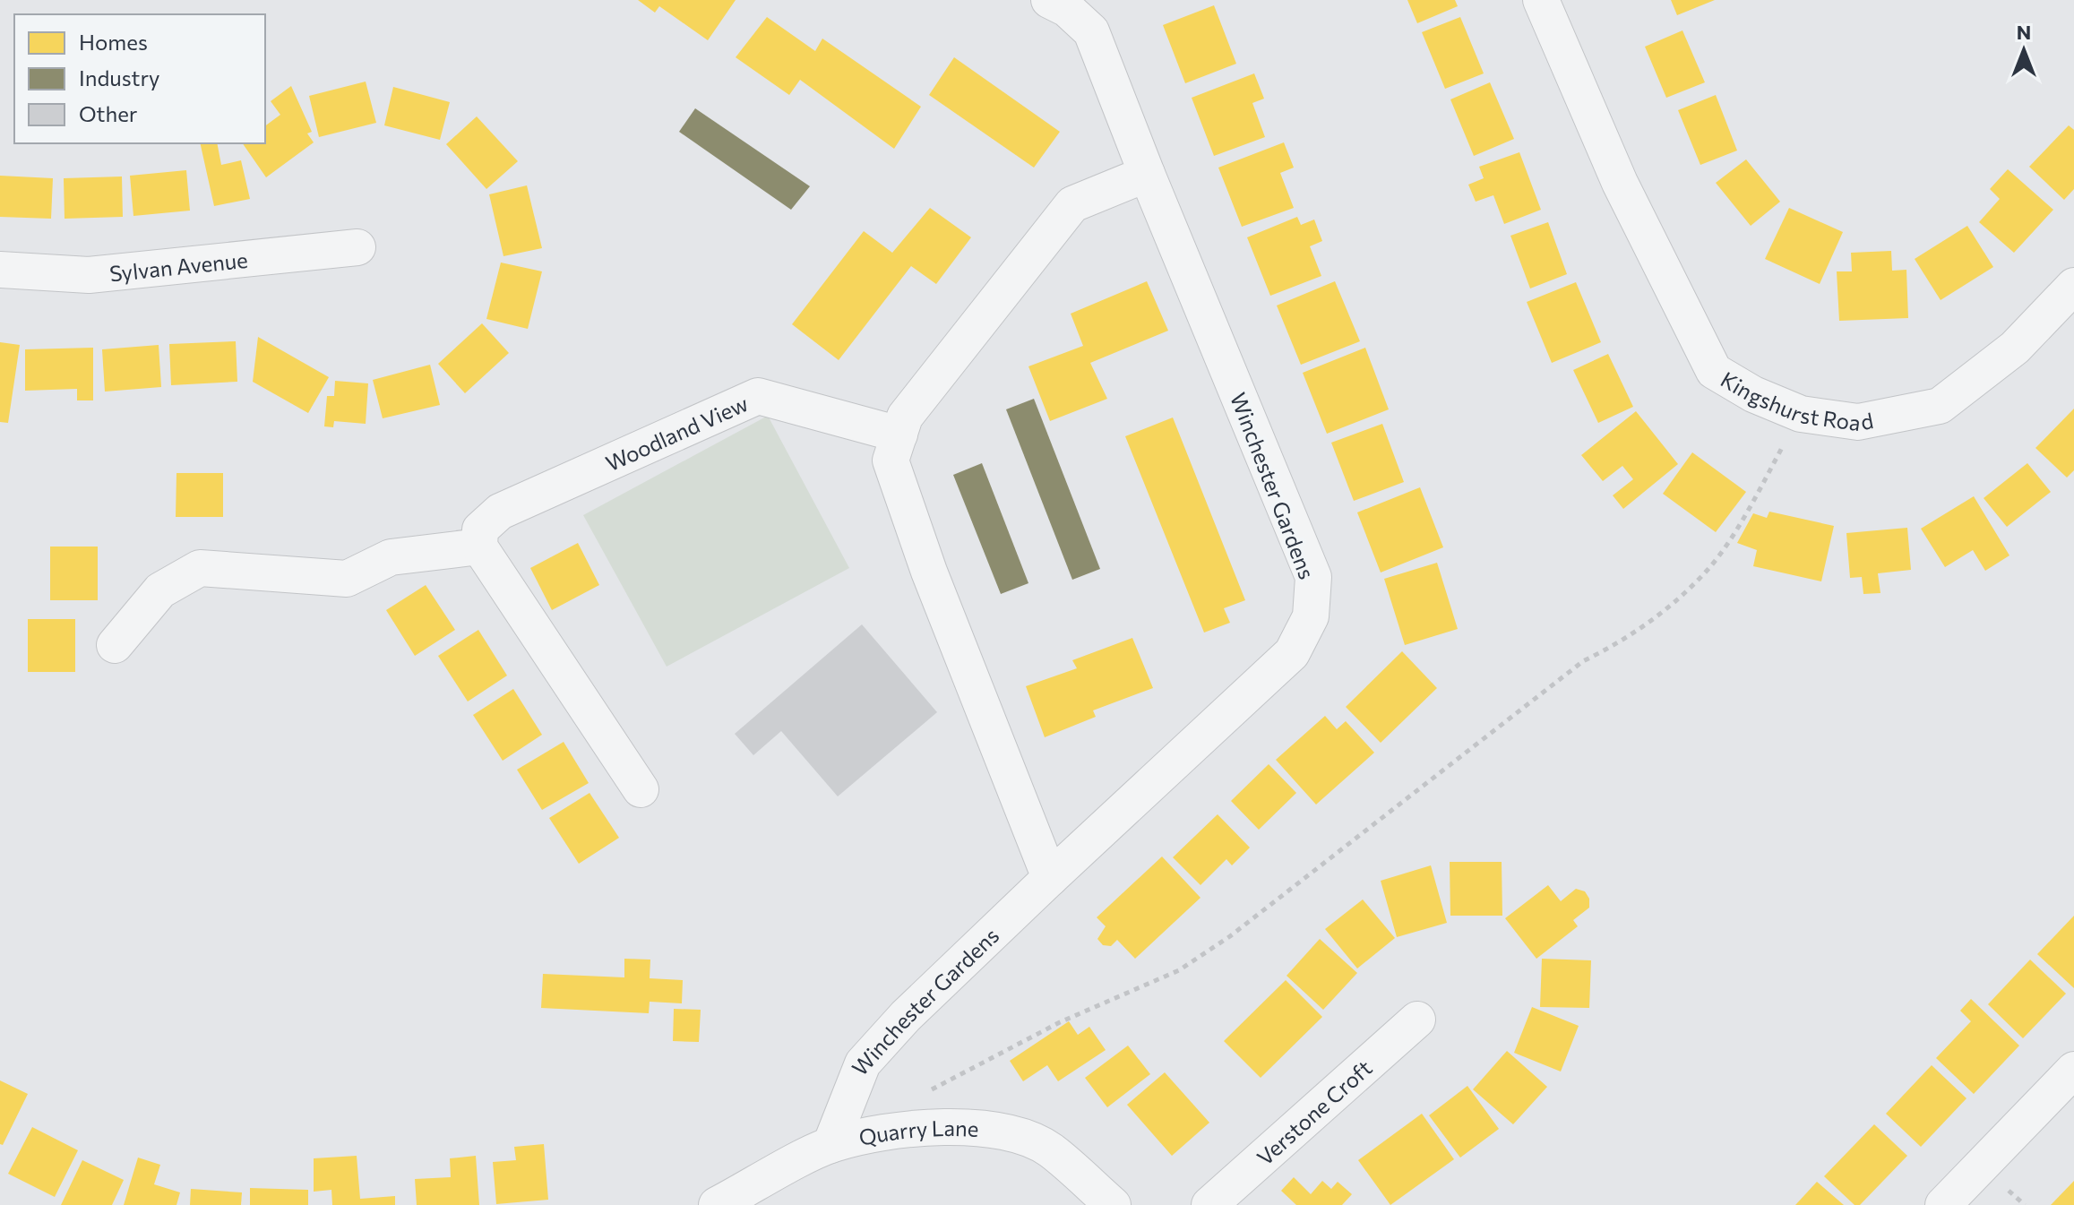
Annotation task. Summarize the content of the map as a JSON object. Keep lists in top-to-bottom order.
{
  "streets": {
    "street": [
      "Sylvan Avenue",
      "Kingshurst Road",
      "Woodland View",
      "Winchester Gardens",
      "Verstone Croft",
      "Quarry Lane"
    ]
  },
  "crossings": [
    ["Winchester Gardens", "Quarry Lane"]
  ],
  "legend": ["Homes", "Industry", "Other"],
  "north": "top"
}
